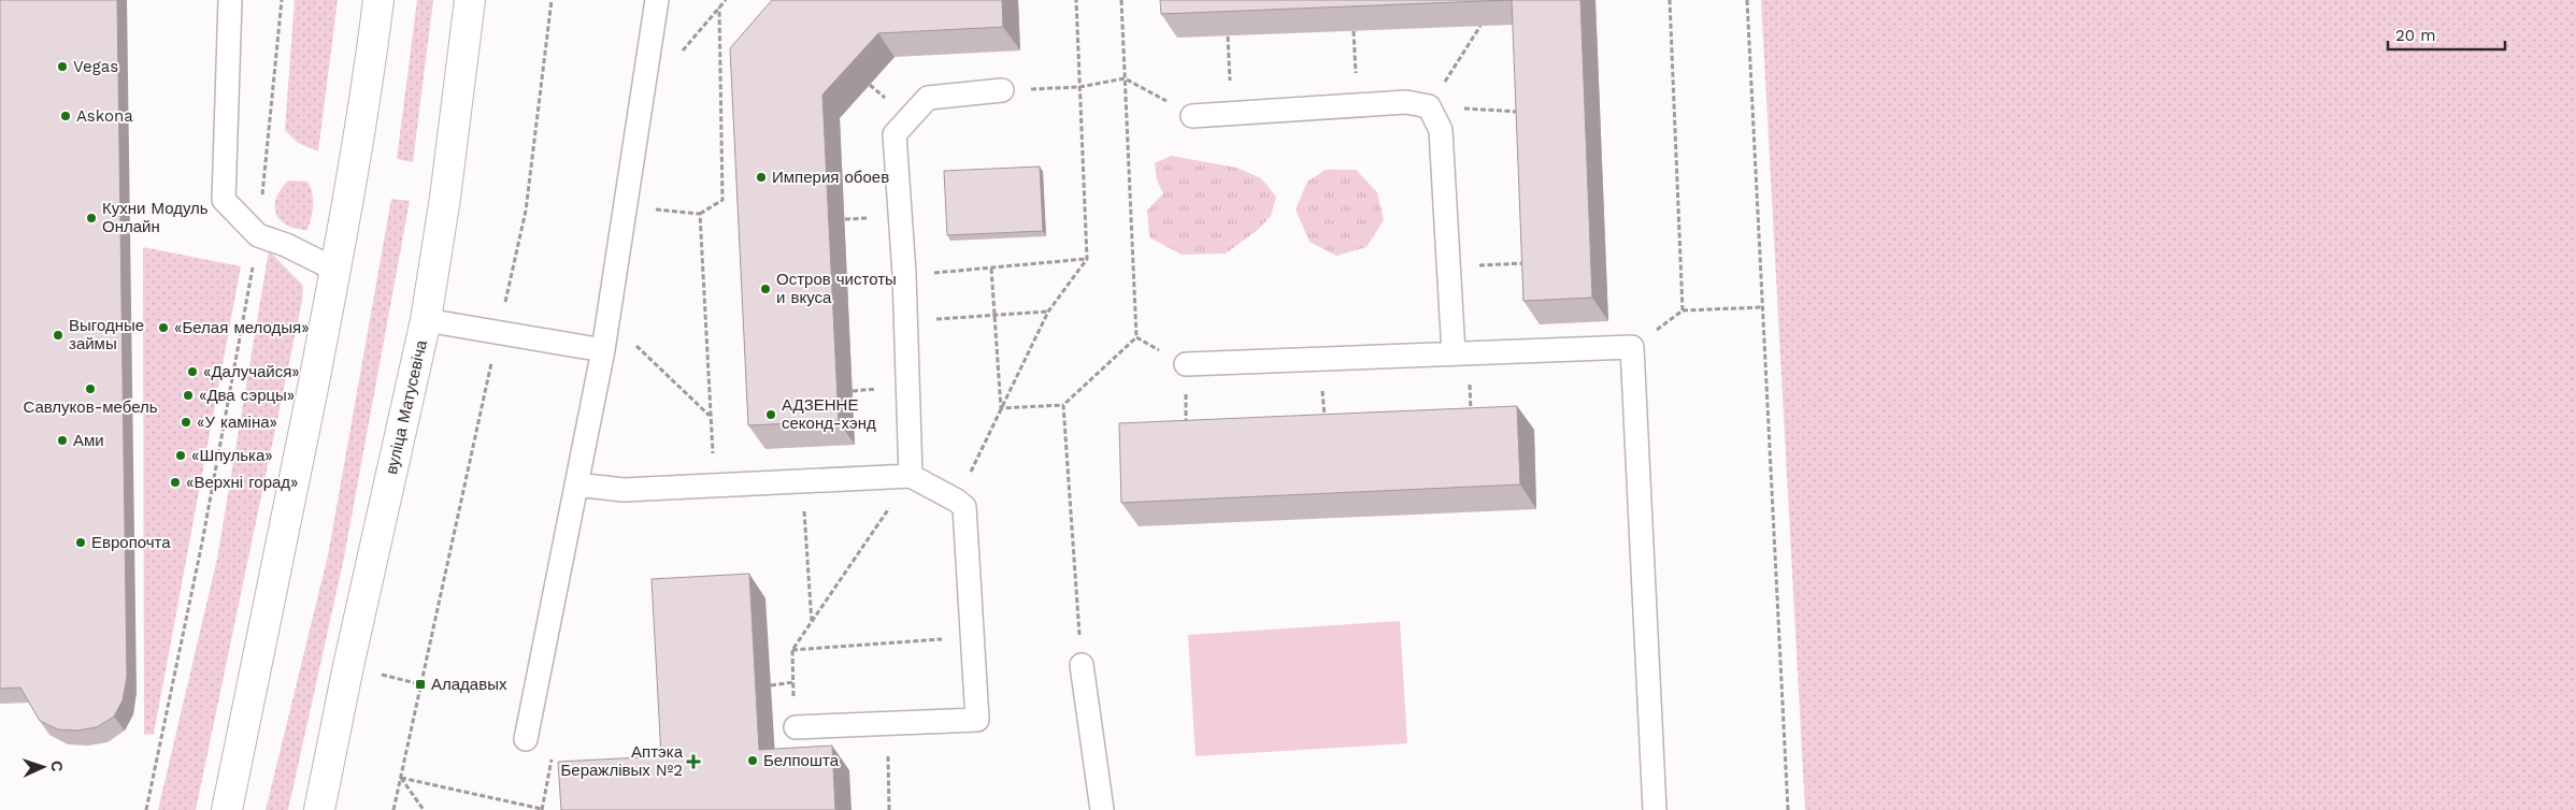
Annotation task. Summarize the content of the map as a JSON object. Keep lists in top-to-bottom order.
{
  "streets": {
    "main road": ["вуліца Матусевіча"]
  },
  "places": {
    "other": [
      "Vegas",
      "Askona",
      "Империя обоев",
      "Кухни Модуль Онлайн",
      "Остров чистоты и вкуса",
      "«Белая мелодыя»",
      "Выгодные займы",
      "«Далучайся»",
      "Савлуков-мебель",
      "«Два сэрцы»",
      "АДЗЕННЕ секонд-хэнд",
      "«У каміна»",
      "Ами",
      "«Шпулька»",
      "«Верхні горад»",
      "Европочта",
      "Белпошта"
    ],
    "transit": ["Аладавых"],
    "health": ["Аптэка Беражлівых №2"]
  },
  "scale_bar": "20 m",
  "north": "right"
}
